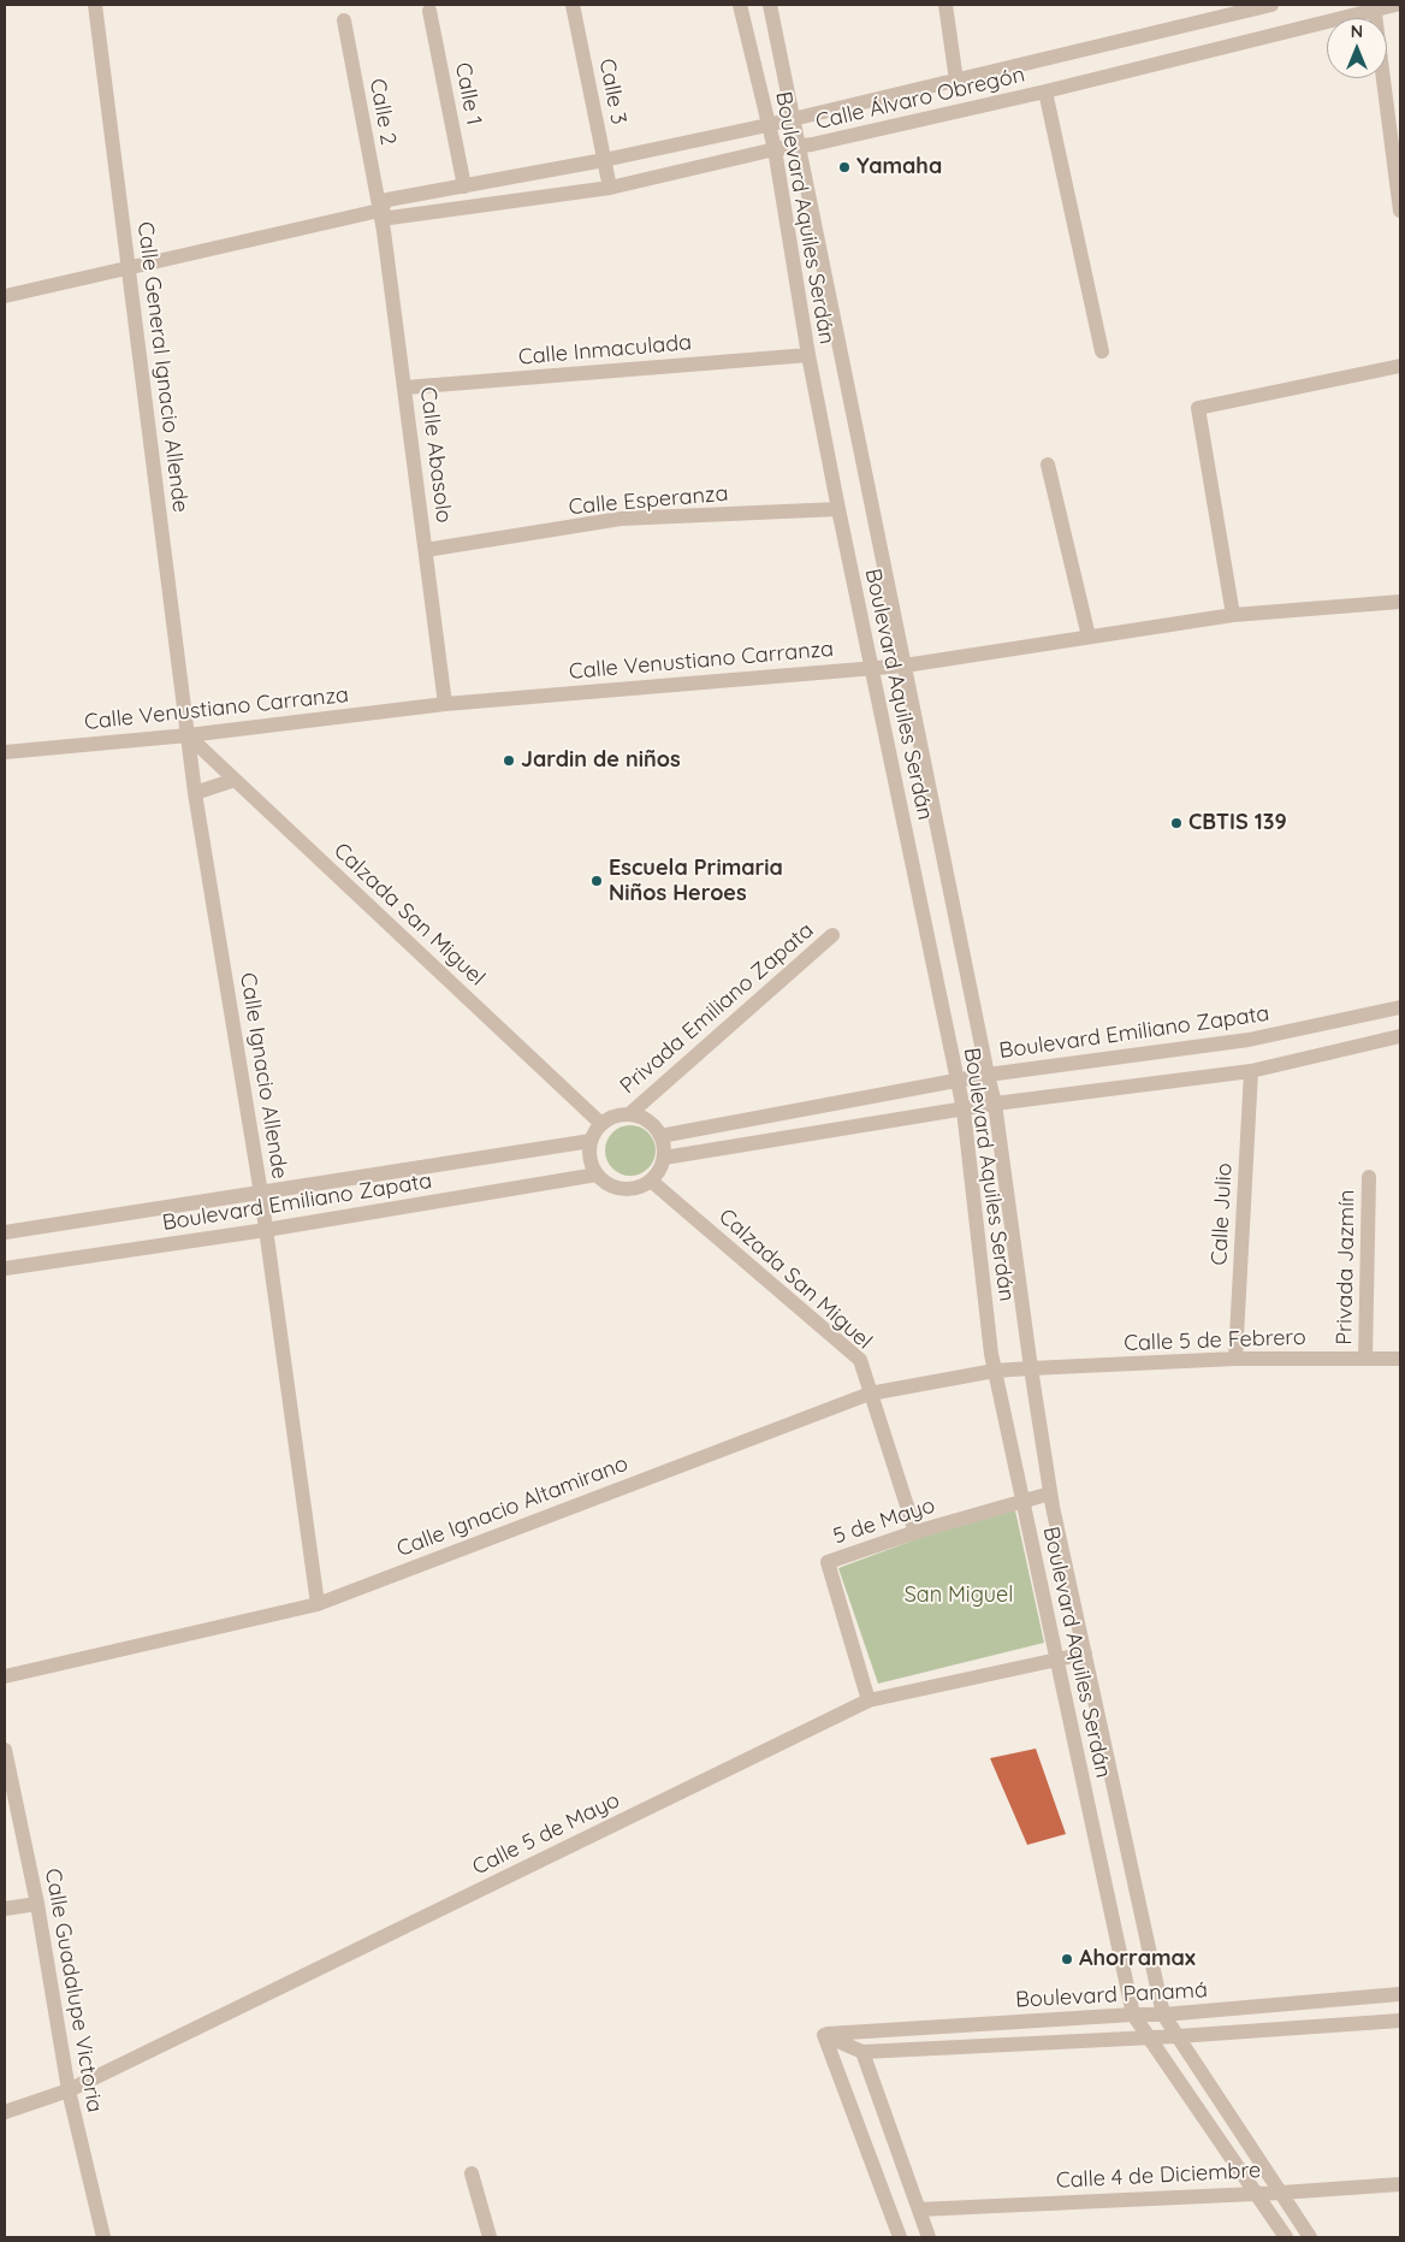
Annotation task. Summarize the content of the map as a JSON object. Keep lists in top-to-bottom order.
{
  "streets": {
    "street": [
      "Calle 3",
      "Calle 1",
      "Calle Álvaro Obregón",
      "Calle 2",
      "Boulevard Aquiles Serdán",
      "Calle Inmaculada",
      "Calle General Ignacio Allende",
      "Calle Abasolo",
      "Calle Esperanza",
      "Calle Venustiano Carranza",
      "Calzada San Miguel",
      "Privada Emiliano Zapata",
      "Boulevard Emiliano Zapata",
      "Calle Ignacio Allende",
      "Calle Julio",
      "Privada Jazmín",
      "Calle 5 de Febrero",
      "Calle Ignacio Altamirano",
      "5 de Mayo",
      "Calle 5 de Mayo",
      "Calle Guadalupe Victoria",
      "Boulevard Panamá",
      "Calle 4 de Diciembre"
    ]
  },
  "crossings": [
    ["Calle 3", "Calle Álvaro Obregón"],
    ["Calle 1", "Calle Álvaro Obregón"],
    ["Calle Álvaro Obregón", "Calle 2"],
    ["Calle Álvaro Obregón", "Boulevard Aquiles Serdán"],
    ["Calle Álvaro Obregón", "Calle General Ignacio Allende"],
    ["Calle Álvaro Obregón", "Calle Abasolo"],
    ["Calle 2", "Calle Abasolo"],
    ["Boulevard Aquiles Serdán", "Calle Inmaculada"],
    ["Boulevard Aquiles Serdán", "Calle Esperanza"],
    ["Boulevard Aquiles Serdán", "Calle Venustiano Carranza"],
    ["Boulevard Aquiles Serdán", "Boulevard Emiliano Zapata"],
    ["Boulevard Aquiles Serdán", "Calle 5 de Febrero"],
    ["Boulevard Aquiles Serdán", "Calle Ignacio Altamirano"],
    ["Boulevard Aquiles Serdán", "5 de Mayo"],
    ["Boulevard Aquiles Serdán", "Calle 5 de Mayo"],
    ["Boulevard Aquiles Serdán", "Boulevard Panamá"],
    ["Boulevard Aquiles Serdán", "Calle 4 de Diciembre"],
    ["Calle Inmaculada", "Calle Abasolo"],
    ["Calle General Ignacio Allende", "Calle Venustiano Carranza"],
    ["Calle General Ignacio Allende", "Calzada San Miguel"],
    ["Calle General Ignacio Allende", "Calle Ignacio Allende"],
    ["Calle Abasolo", "Calle Esperanza"],
    ["Calle Abasolo", "Calle Venustiano Carranza"],
    ["Calle Venustiano Carranza", "Calzada San Miguel"],
    ["Calle Venustiano Carranza", "Calle Ignacio Allende"],
    ["Calzada San Miguel", "Privada Emiliano Zapata"],
    ["Calzada San Miguel", "Boulevard Emiliano Zapata"],
    ["Calzada San Miguel", "Calle Ignacio Allende"],
    ["Calzada San Miguel", "Calle Ignacio Altamirano"],
    ["Calzada San Miguel", "5 de Mayo"],
    ["Privada Emiliano Zapata", "Boulevard Emiliano Zapata"],
    ["Boulevard Emiliano Zapata", "Calle Ignacio Allende"],
    ["Calle Ignacio Allende", "Calle Ignacio Altamirano"],
    ["Calle Julio", "Calle 5 de Febrero"],
    ["Privada Jazmín", "Calle 5 de Febrero"],
    ["Calle 5 de Febrero", "Calle Ignacio Altamirano"],
    ["5 de Mayo", "Calle 5 de Mayo"],
    ["Calle 5 de Mayo", "Calle Guadalupe Victoria"]
  ],
  "parks": ["San Miguel"],
  "places": [
    "Yamaha",
    "Jardin de niños",
    "CBTIS 139",
    "Escuela Primaria Niños Heroes",
    "Ahorramax"
  ],
  "north": "top"
}
